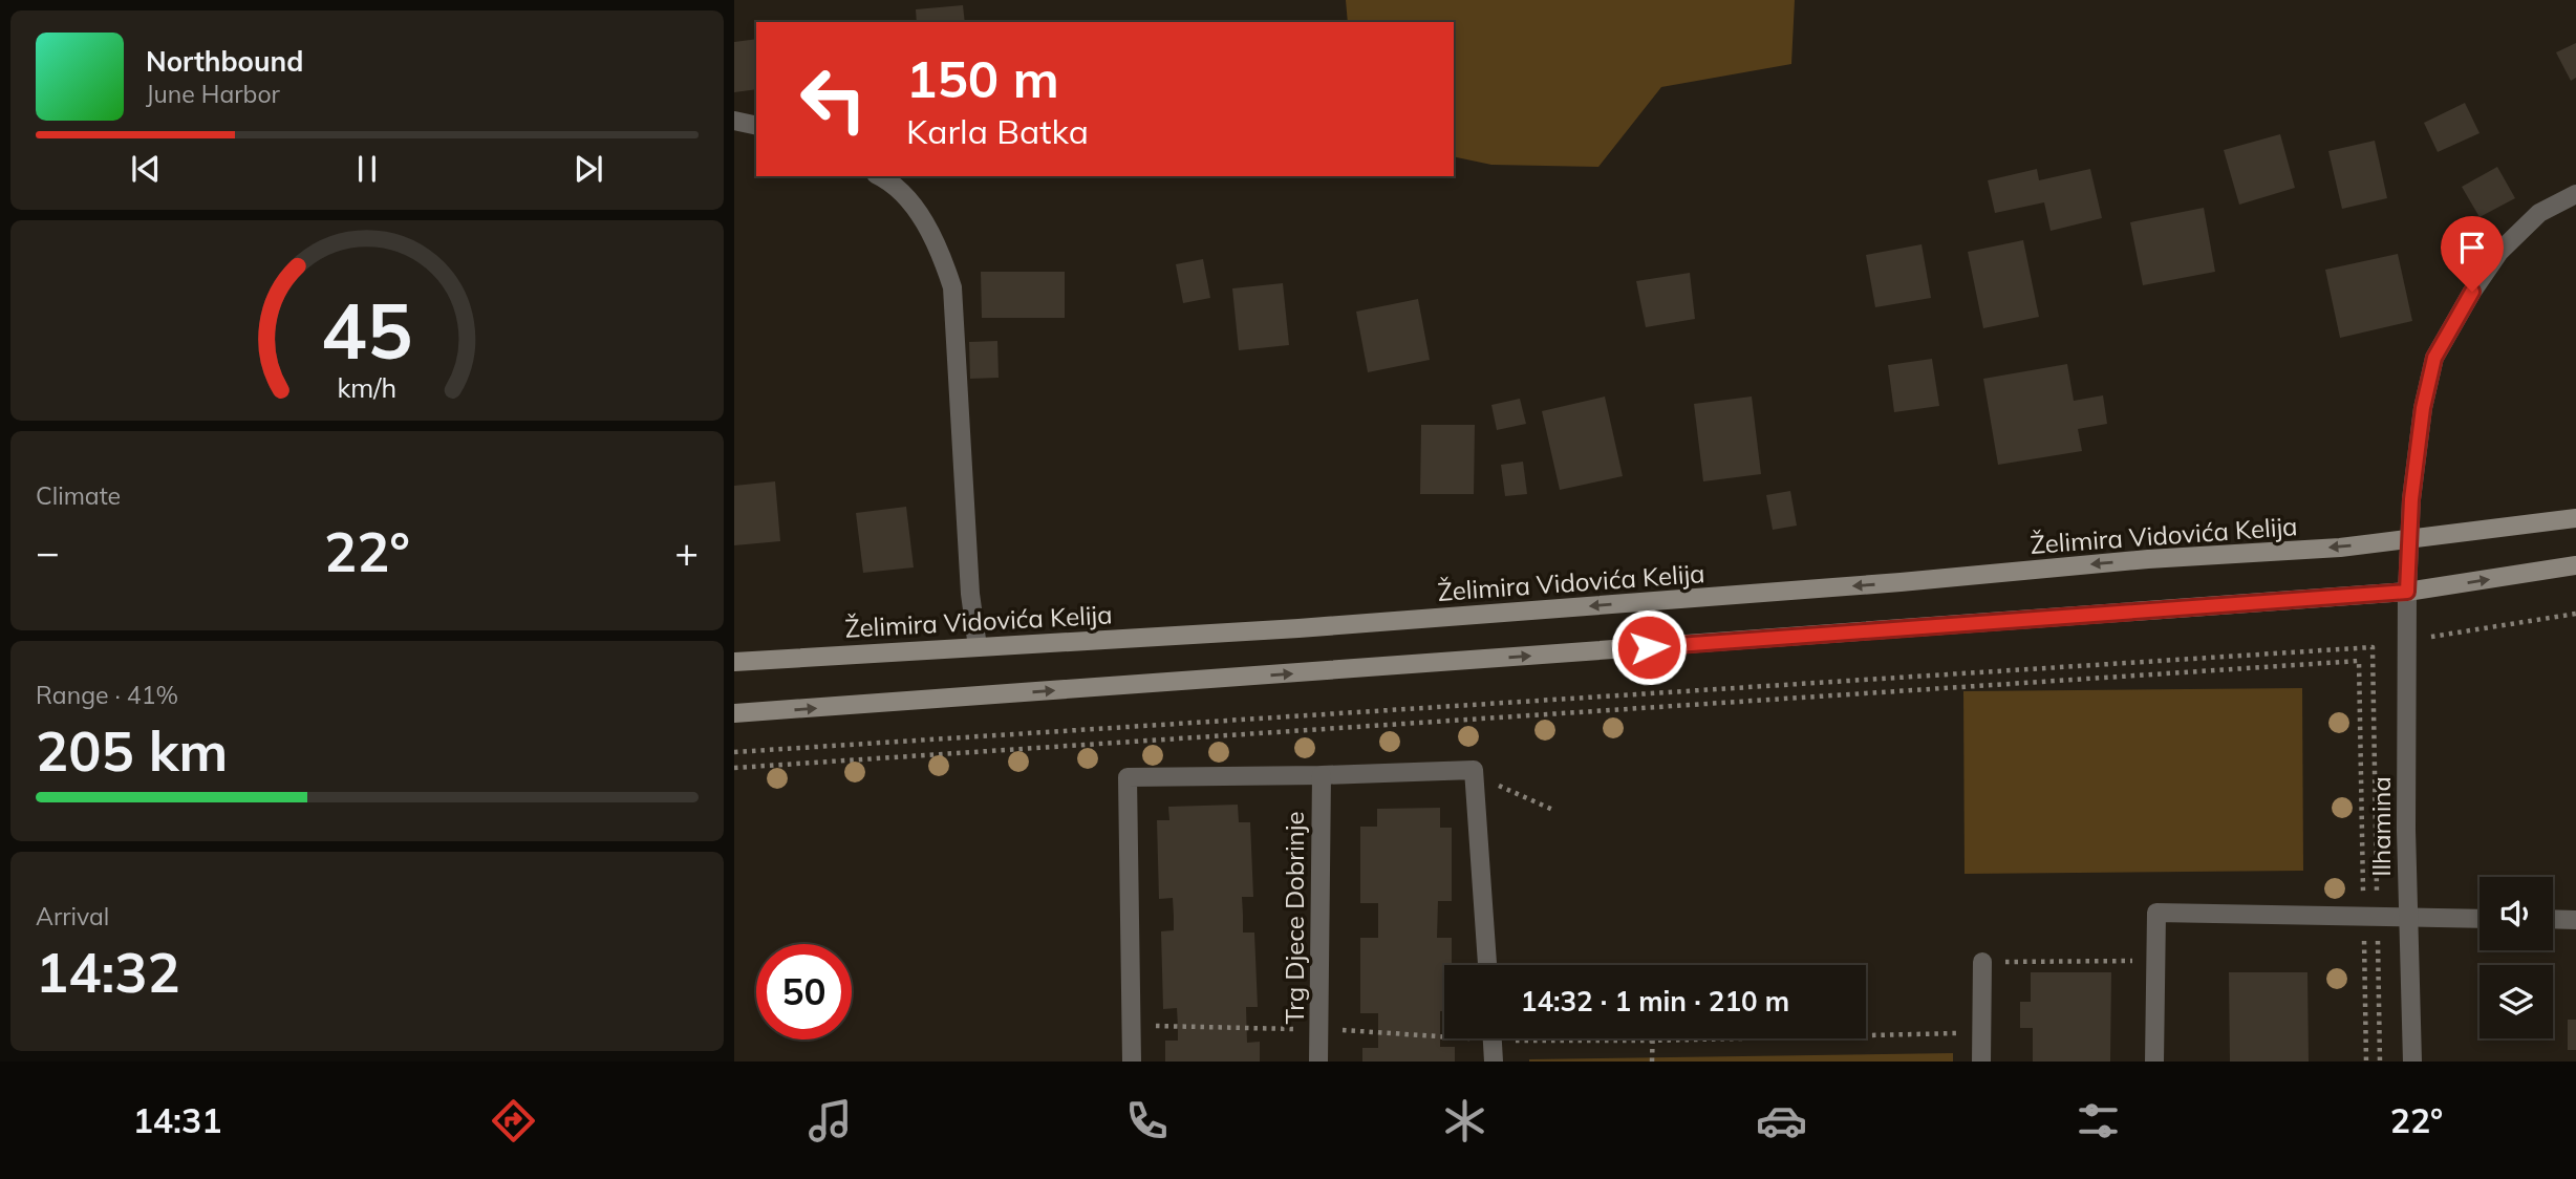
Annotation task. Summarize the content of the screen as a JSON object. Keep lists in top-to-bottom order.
{
  "streets": {
    "main road": ["Želimira Vidovića Kelija"],
    "street": ["Ilhamina", "Trg Djece Dobrinje"]
  },
  "crossings": [
    ["Želimira Vidovića Kelija", "Ilhamina"]
  ],
  "page": {
    "turn": ["150 m", "Karla Batka"],
    "song": ["Northbound", "June Harbor"],
    "tile": [
      "Climate",
      ["Range · 41%", "205 km"],
      ["Arrival", "14:32"]
    ],
    "heat": ["−", "22°", "+"],
    "limit": "50",
    "trip": "14:32 · 1 min · 210 m",
    "tabs": ["14:31", "22°"],
    "gauge": ["45", "km/h"]
  }
}
